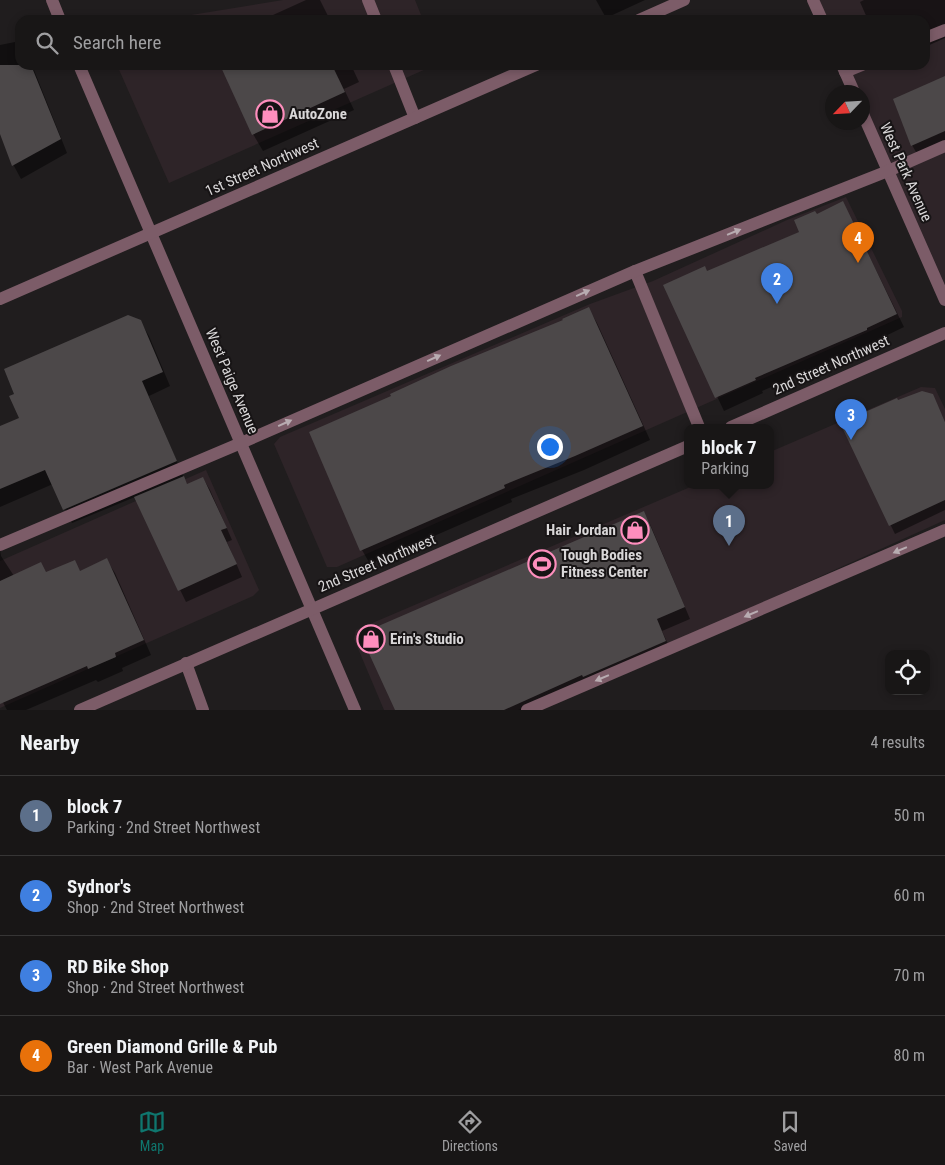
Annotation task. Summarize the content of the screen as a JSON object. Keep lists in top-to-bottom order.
{
  "streets": {
    "street": [
      "1st Street Northwest",
      "West Park Avenue",
      "2nd Street Northwest",
      "West Paige Avenue"
    ]
  },
  "crossings": [
    ["1st Street Northwest", "West Paige Avenue"],
    ["2nd Street Northwest", "West Paige Avenue"]
  ],
  "places": {
    "shop": ["AutoZone", "Hair Jordan", "Erin's Studio"],
    "sports": ["Tough Bodies Fitness Center"]
  },
  "north": "bottom left",
  "page": {
    "search": "Search here",
    "pins": [
      "4",
      "2",
      "3",
      "1"
    ],
    "popup": ["block 7", "Parking"],
    "heading": ["Nearby", "4 results"],
    "list": [
      {
        "mark": "1",
        "name": "block 7",
        "note": "Parking · 2nd Street Northwest",
        "value": "50 m"
      },
      {
        "mark": "2",
        "name": "Sydnor's",
        "note": "Shop · 2nd Street Northwest",
        "value": "60 m"
      },
      {
        "mark": "3",
        "name": "RD Bike Shop",
        "note": "Shop · 2nd Street Northwest",
        "value": "70 m"
      },
      {
        "mark": "4",
        "name": "Green Diamond Grille & Pub",
        "note": "Bar · West Park Avenue",
        "value": "80 m"
      }
    ],
    "nav": ["Map", "Directions", "Saved"]
  }
}
